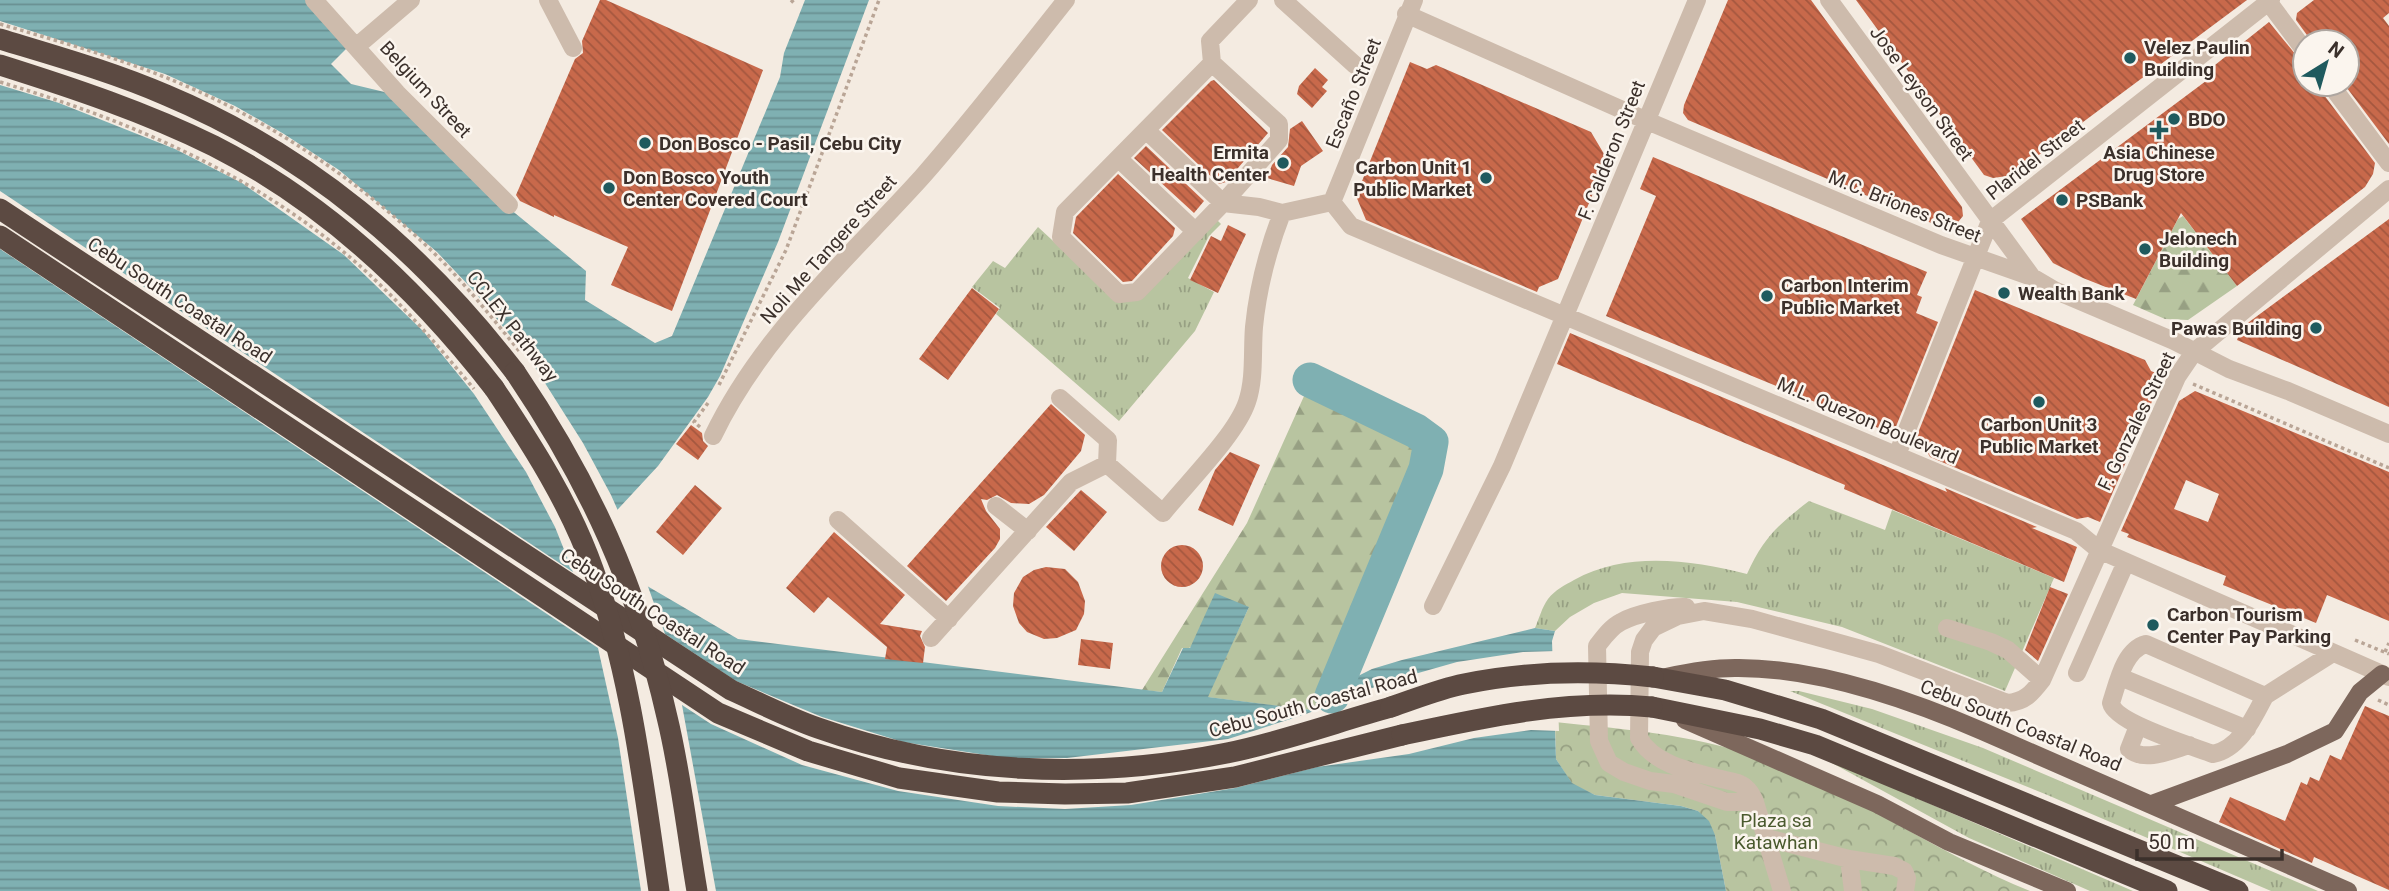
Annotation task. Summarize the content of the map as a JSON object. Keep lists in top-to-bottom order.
{
  "streets": {
    "highway": ["Cebu South Coastal Road"],
    "street": [
      "Belgium Street",
      "Escaño Street",
      "Jose Leyson Street",
      "F. Calderon Street",
      "Plaridel Street",
      "M.C. Briones Street",
      "Noli Me Tangere Street",
      "M.L. Quezon Boulevard",
      "F. Gonzales Street"
    ],
    "path": ["CCLEX Pathway"]
  },
  "crossings": [
    ["Escaño Street", "M.C. Briones Street"],
    ["Escaño Street", "M.L. Quezon Boulevard"],
    ["Jose Leyson Street", "Plaridel Street"],
    ["Jose Leyson Street", "M.C. Briones Street"],
    ["F. Calderon Street", "M.C. Briones Street"],
    ["F. Calderon Street", "M.L. Quezon Boulevard"],
    ["Plaridel Street", "M.C. Briones Street"],
    ["Plaridel Street", "M.L. Quezon Boulevard"],
    ["M.C. Briones Street", "F. Gonzales Street"],
    ["M.L. Quezon Boulevard", "F. Gonzales Street"]
  ],
  "parks": ["Plaza sa Katawhan"],
  "places": {
    "other": [
      "Velez Paulin Building",
      "BDO",
      "Don Bosco - Pasil, Cebu City",
      "Ermita Health Center",
      "Carbon Unit 1 Public Market",
      "Don Bosco Youth Center Covered Court",
      "PSBank",
      "Jelonech Building",
      "Wealth Bank",
      "Carbon Interim Public Market",
      "Pawas Building",
      "Carbon Unit 3 Public Market",
      "Carbon Tourism Center Pay Parking"
    ],
    "health": ["Asia Chinese Drug Store"]
  },
  "scale_bar": "50 m",
  "north": "top right"
}
